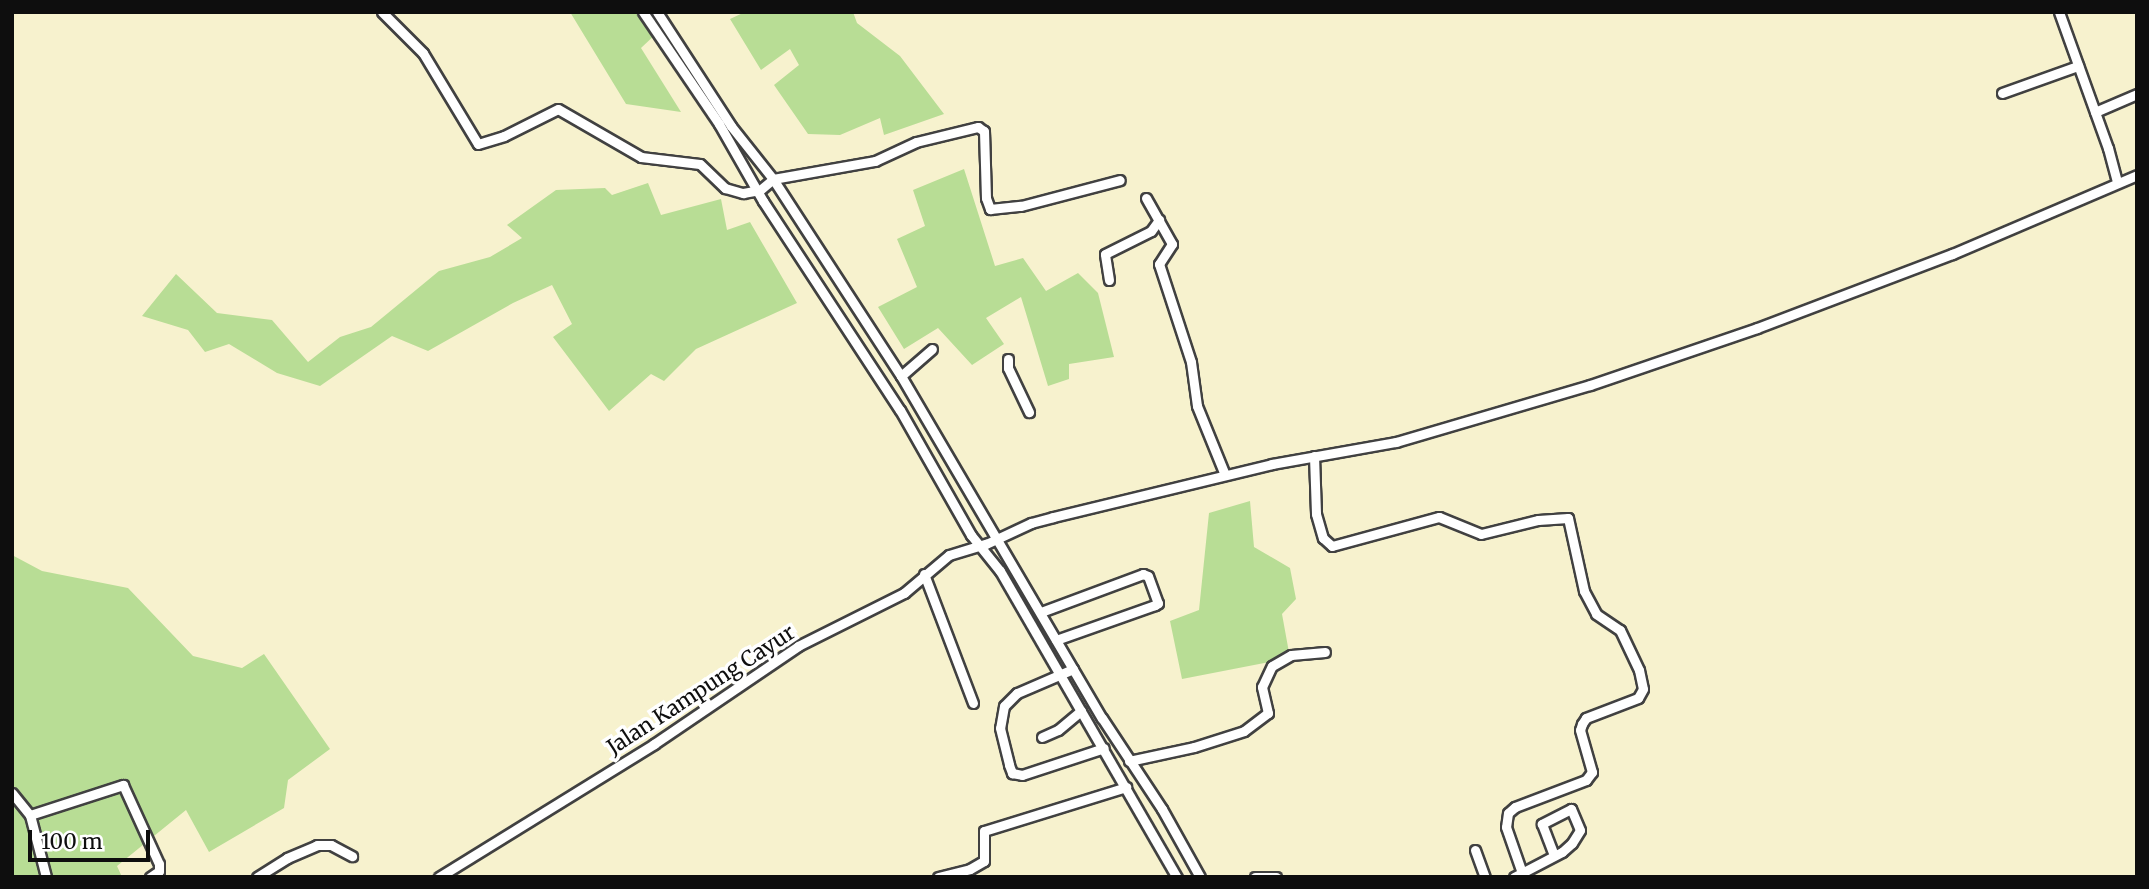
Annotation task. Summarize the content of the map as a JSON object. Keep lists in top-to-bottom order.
{
  "streets": {
    "street": ["Jalan Kampung Cayur"]
  },
  "scale_bar": "100 m"
}
